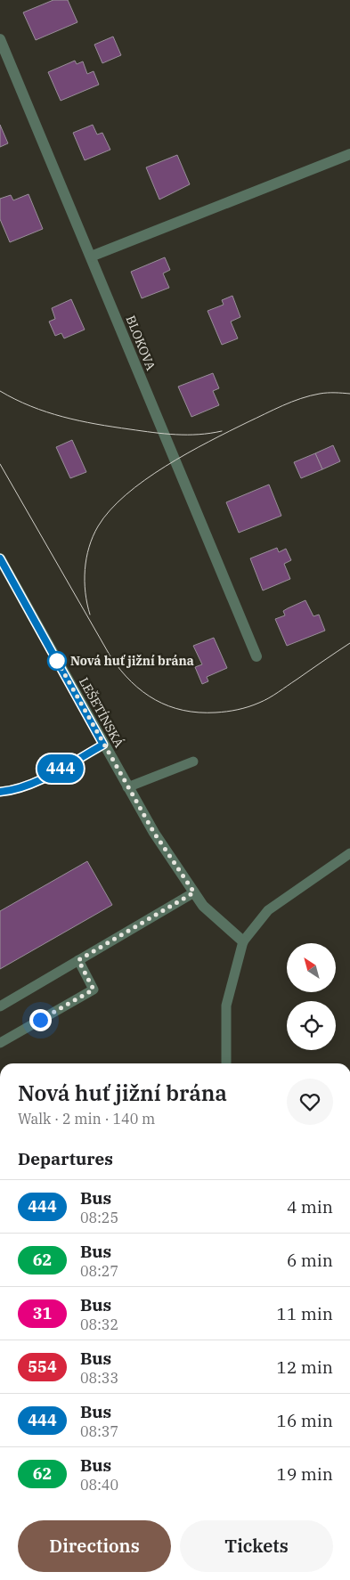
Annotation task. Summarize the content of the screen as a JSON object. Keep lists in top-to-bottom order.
{
  "streets": {
    "street": ["BLOKOVA", "LEŠETÍNSKÁ"]
  },
  "places": ["Nová huť jižní brána"],
  "lines": ["bus line 444"],
  "north": "top left",
  "page": {
    "on_map": "444",
    "heading": [
      ["Nová huť jižní brána", "Walk · 2 min · 140 m"],
      "Departures"
    ],
    "list": [
      {
        "mark": "444",
        "name": "Bus",
        "note": "08:25",
        "value": "4 min"
      },
      {
        "mark": "62",
        "name": "Bus",
        "note": "08:27",
        "value": "6 min"
      },
      {
        "mark": "31",
        "name": "Bus",
        "note": "08:32",
        "value": "11 min"
      },
      {
        "mark": "554",
        "name": "Bus",
        "note": "08:33",
        "value": "12 min"
      },
      {
        "mark": "444",
        "name": "Bus",
        "note": "08:37",
        "value": "16 min"
      },
      {
        "mark": "62",
        "name": "Bus",
        "note": "08:40",
        "value": "19 min"
      }
    ],
    "buttons": ["Directions", "Tickets"]
  }
}
